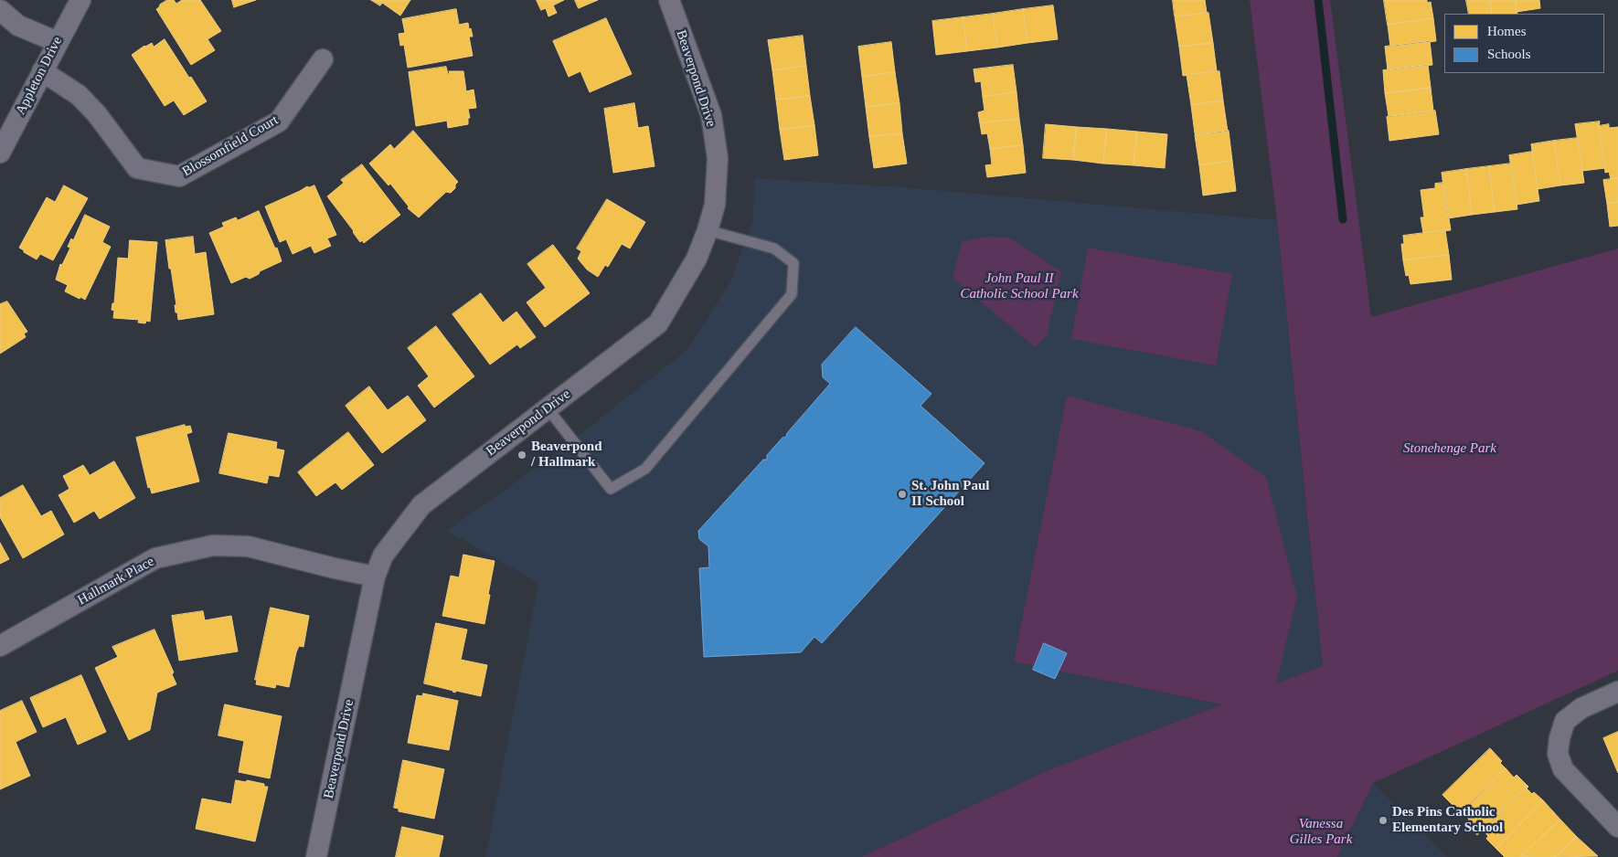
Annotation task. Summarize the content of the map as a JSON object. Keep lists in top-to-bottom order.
{
  "streets": {
    "street": [
      "Appleton Drive",
      "Beaverpond Drive",
      "Blossomfield Court",
      "Hallmark Place"
    ]
  },
  "crossings": [
    ["Appleton Drive", "Blossomfield Court"],
    ["Beaverpond Drive", "Hallmark Place"]
  ],
  "parks": ["John Paul II Catholic School Park", "Stonehenge Park", "Vanessa Gilles Park"],
  "places": ["Beaverpond / Hallmark", "St. John Paul II School", "Des Pins Catholic Elementary School"],
  "legend": ["Homes", "Schools"]
}
